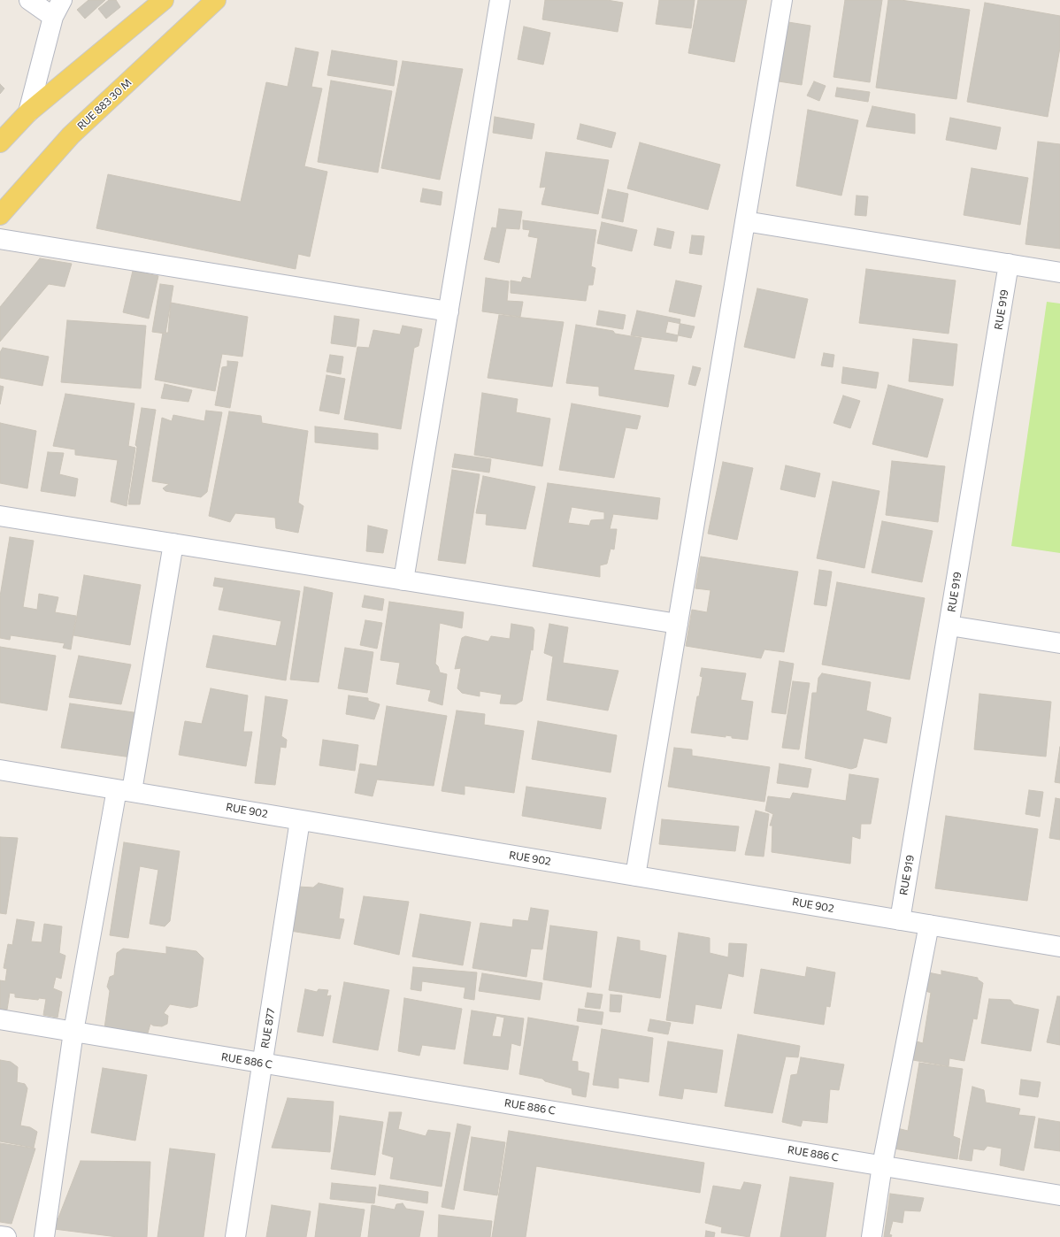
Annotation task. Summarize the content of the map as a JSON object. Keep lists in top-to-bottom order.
{
  "streets": {
    "main road": ["RUE 883 30 M"],
    "street": [
      "RUE 919",
      "RUE 902",
      "RUE 877",
      "RUE 886 C"
    ]
  },
  "crossings": [
    ["RUE 919", "RUE 902"],
    ["RUE 902", "RUE 877"],
    ["RUE 877", "RUE 886 C"]
  ]
}
